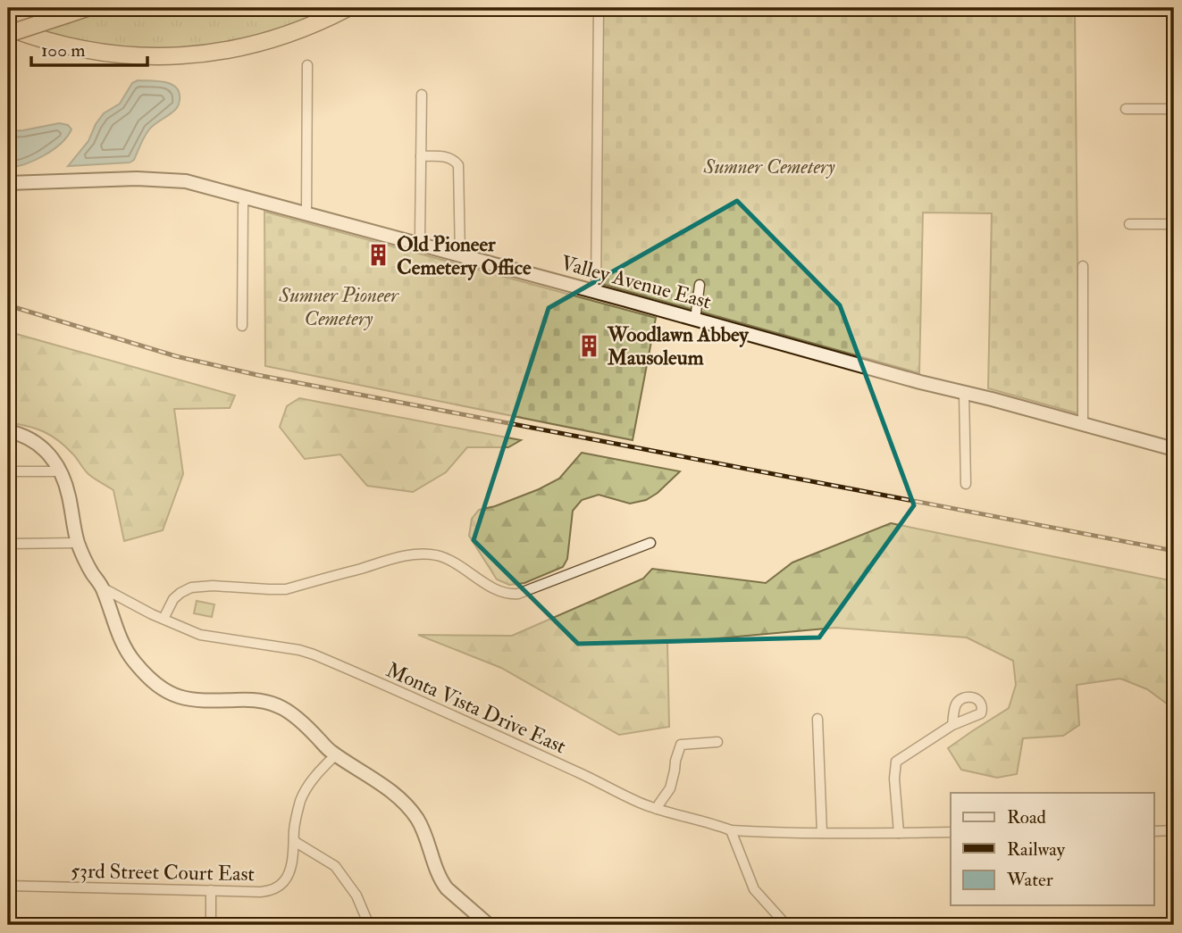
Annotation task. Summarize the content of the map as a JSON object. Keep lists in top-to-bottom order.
{
  "streets": {
    "main road": ["Valley Avenue East"],
    "street": ["Monta Vista Drive East", "53rd Street Court East"]
  },
  "parks": ["Sumner Cemetery", "Sumner Pioneer Cemetery"],
  "places": {
    "building": ["Old Pioneer Cemetery Office", "Woodlawn Abbey Mausoleum"]
  },
  "legend": ["Road", "Railway", "Water"],
  "scale_bar": "100 m"
}
